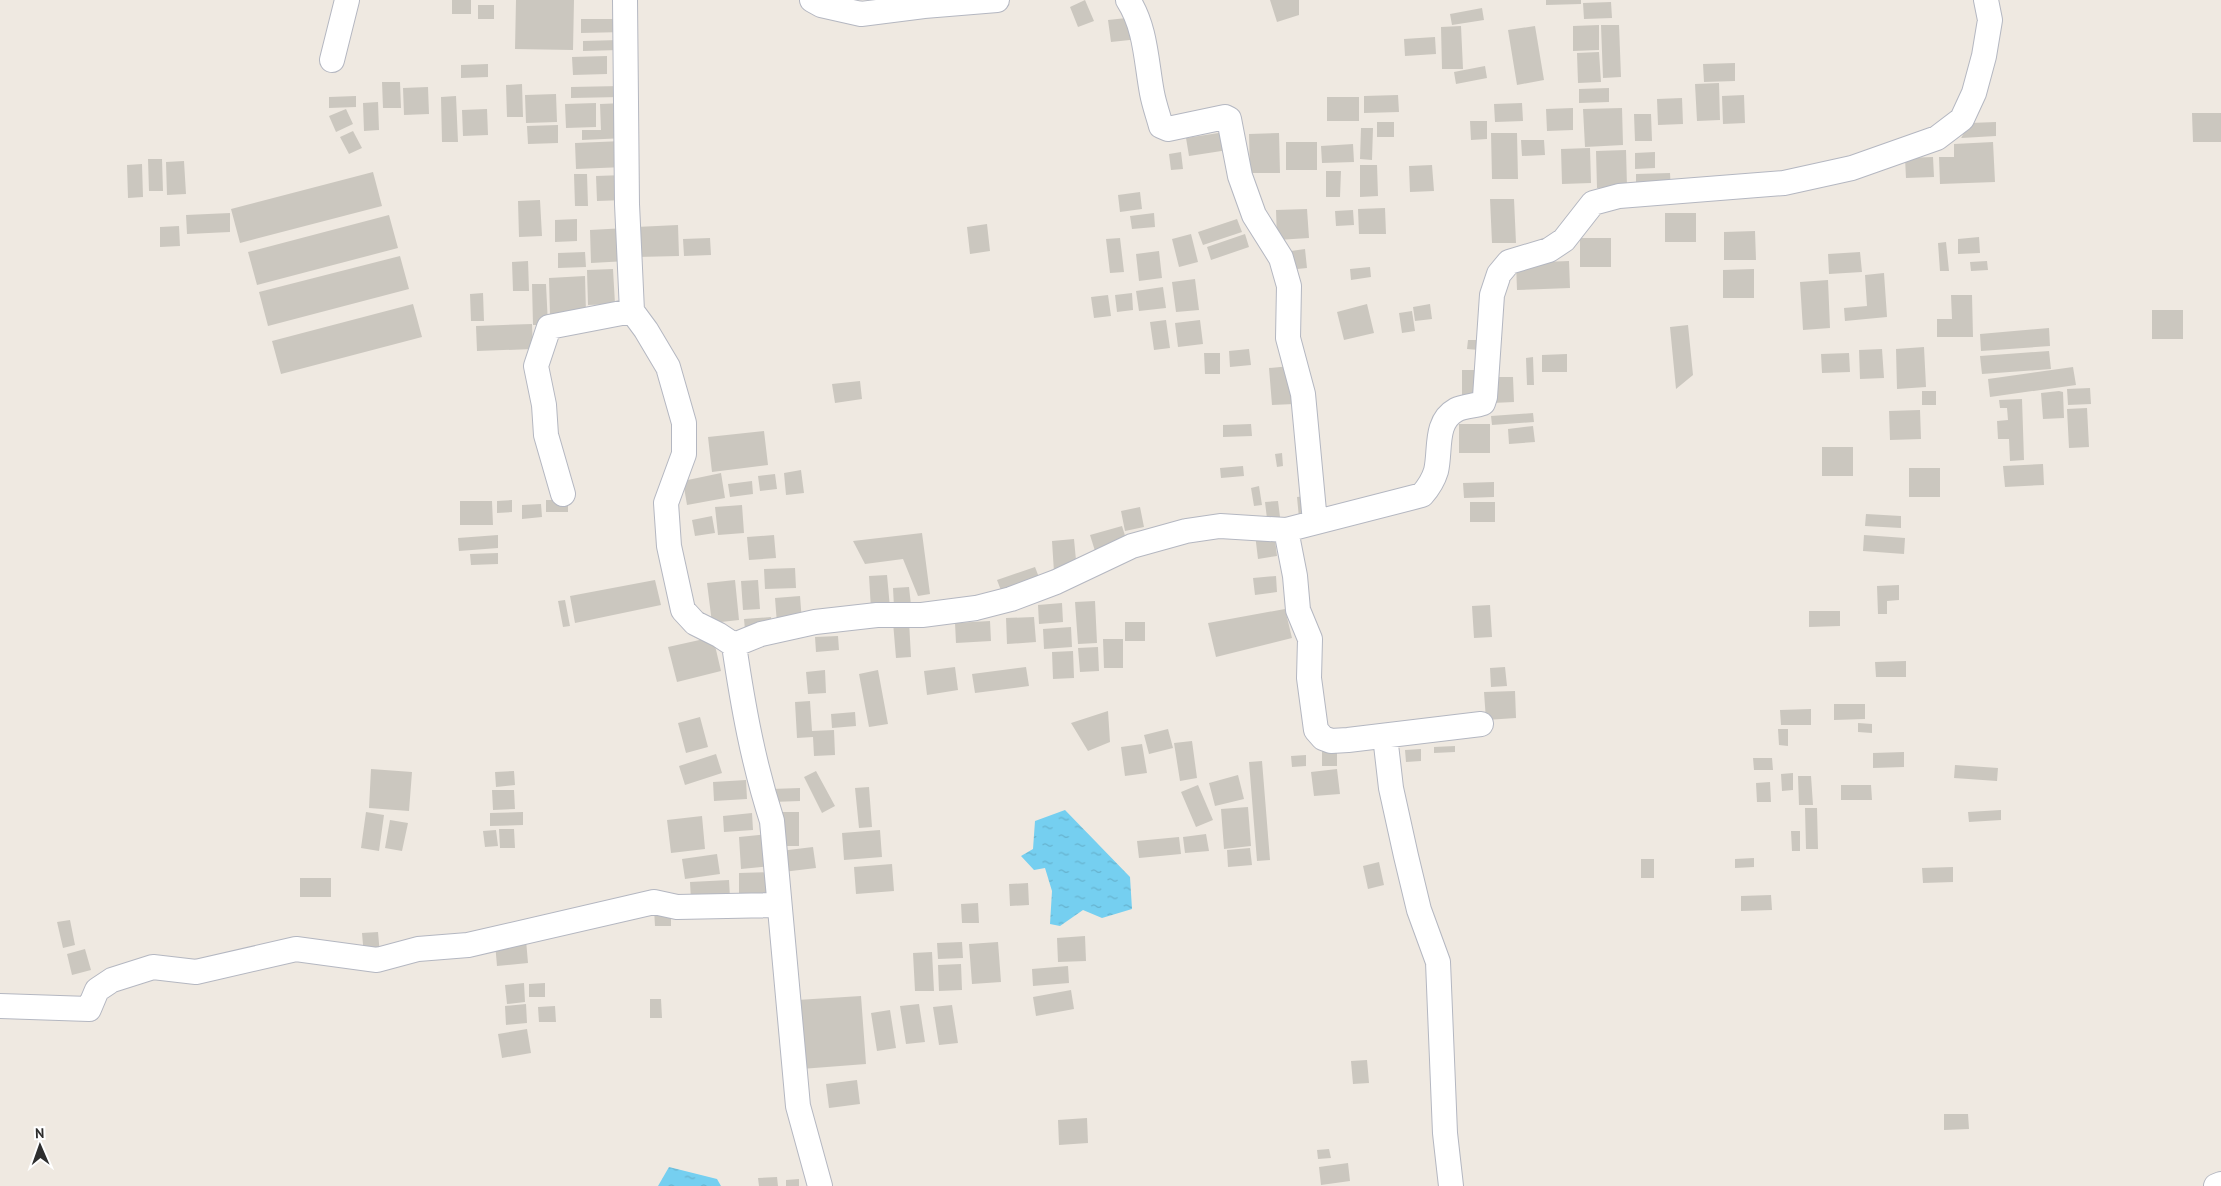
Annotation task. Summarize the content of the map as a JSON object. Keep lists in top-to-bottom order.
{
  "north": "top"
}
